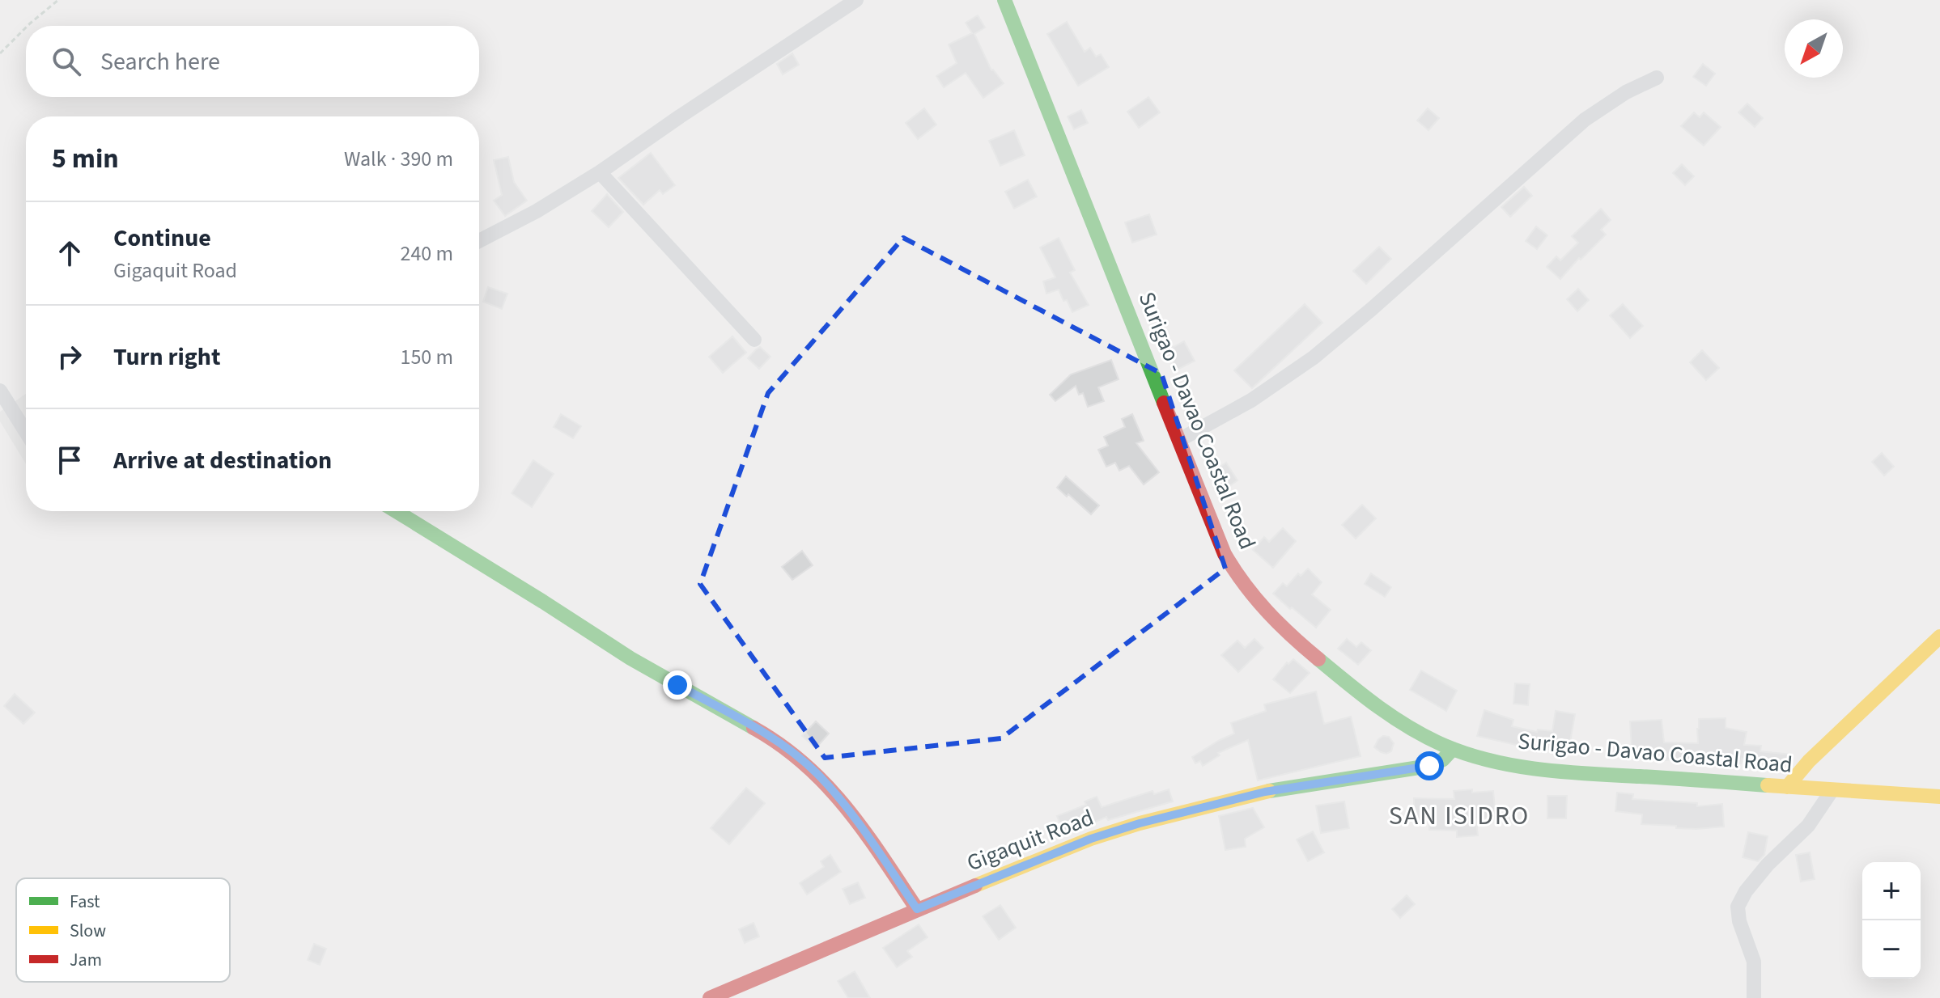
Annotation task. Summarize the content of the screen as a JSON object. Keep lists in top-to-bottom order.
{
  "streets": {
    "main road": ["Surigao - Davao Coastal Road", "Gigaquit Road"]
  },
  "crossings": [
    ["Surigao - Davao Coastal Road", "Gigaquit Road"]
  ],
  "districts": ["SAN ISIDRO"],
  "legend": ["Fast", "Slow", "Jam"],
  "north": "bottom left",
  "page": {
    "search": "Search here",
    "heading": ["5 min", "Walk · 390 m"],
    "list": [
      ["Continue", "Gigaquit Road", "240 m"],
      ["Turn right", "150 m"],
      "Arrive at destination"
    ],
    "map_buttons": ["+", "−"]
  }
}
